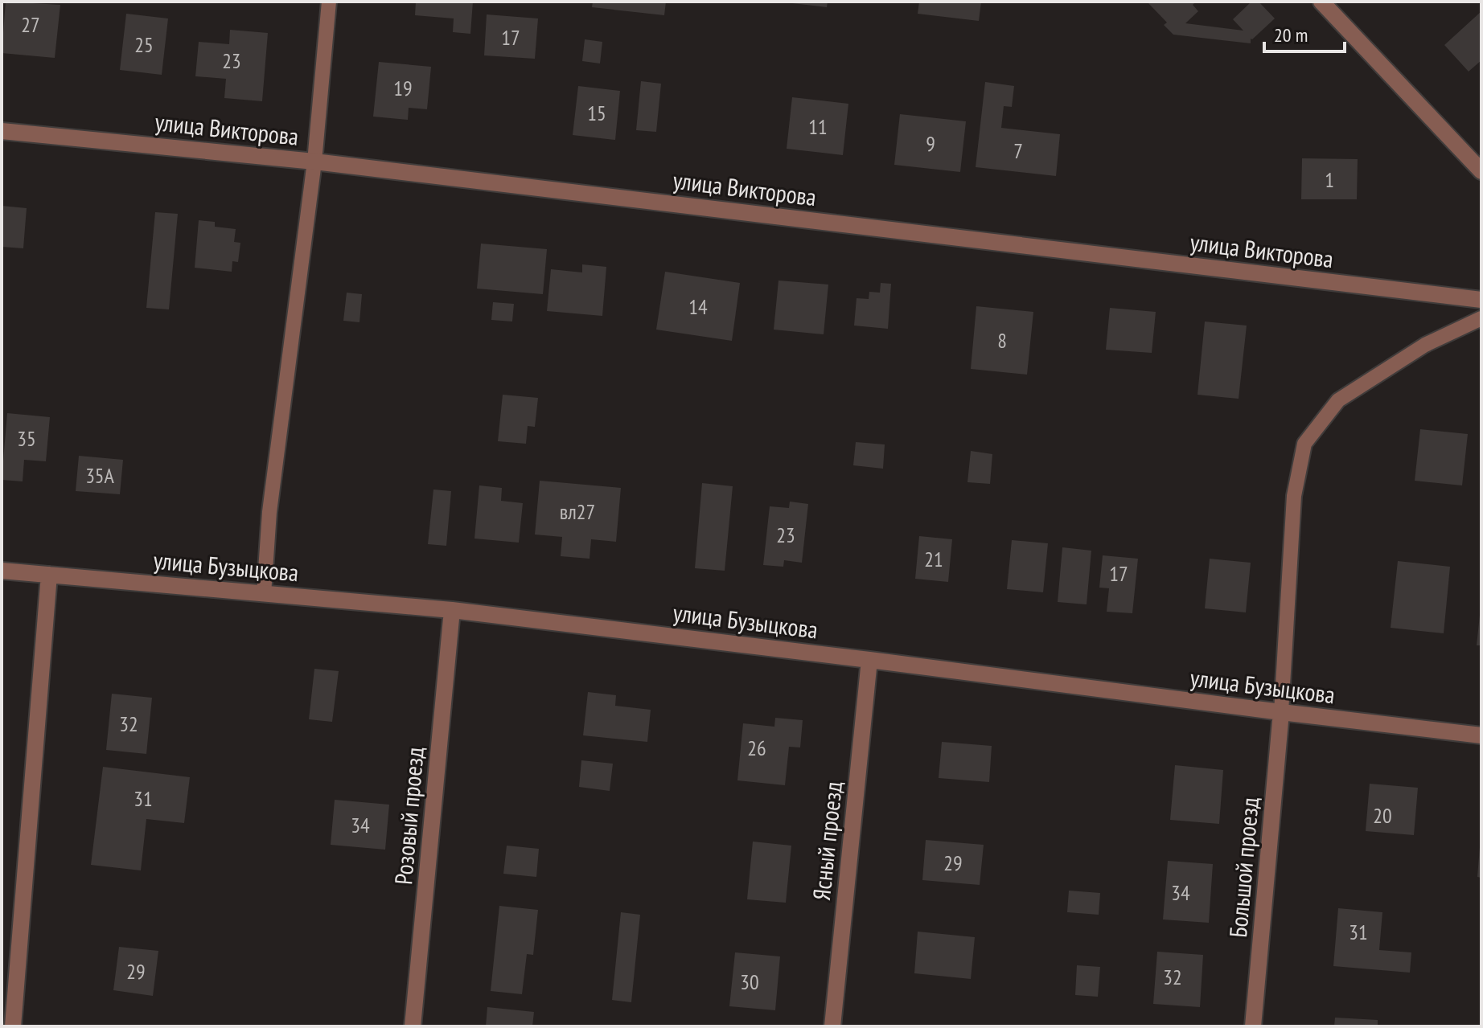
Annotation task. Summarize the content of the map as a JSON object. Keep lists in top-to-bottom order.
{
  "streets": {
    "street": [
      "улица Викторова",
      "улица Бузыцкова",
      "Розовый проезд",
      "Ясный проезд",
      "Большой проезд"
    ]
  },
  "crossings": [
    ["улица Бузыцкова", "Розовый проезд"],
    ["улица Бузыцкова", "Ясный проезд"],
    ["улица Бузыцкова", "Большой проезд"]
  ],
  "house_numbers": [
    "27",
    "17",
    "25",
    "23",
    "19",
    "15",
    "11",
    "9",
    "7",
    "1",
    "14",
    "8",
    "35",
    "35А",
    "вл27",
    "23",
    "21",
    "17",
    "32",
    "26",
    "31",
    "20",
    "34",
    "29",
    "34",
    "31",
    "29",
    "32",
    "30"
  ],
  "scale_bar": "20 m"
}
